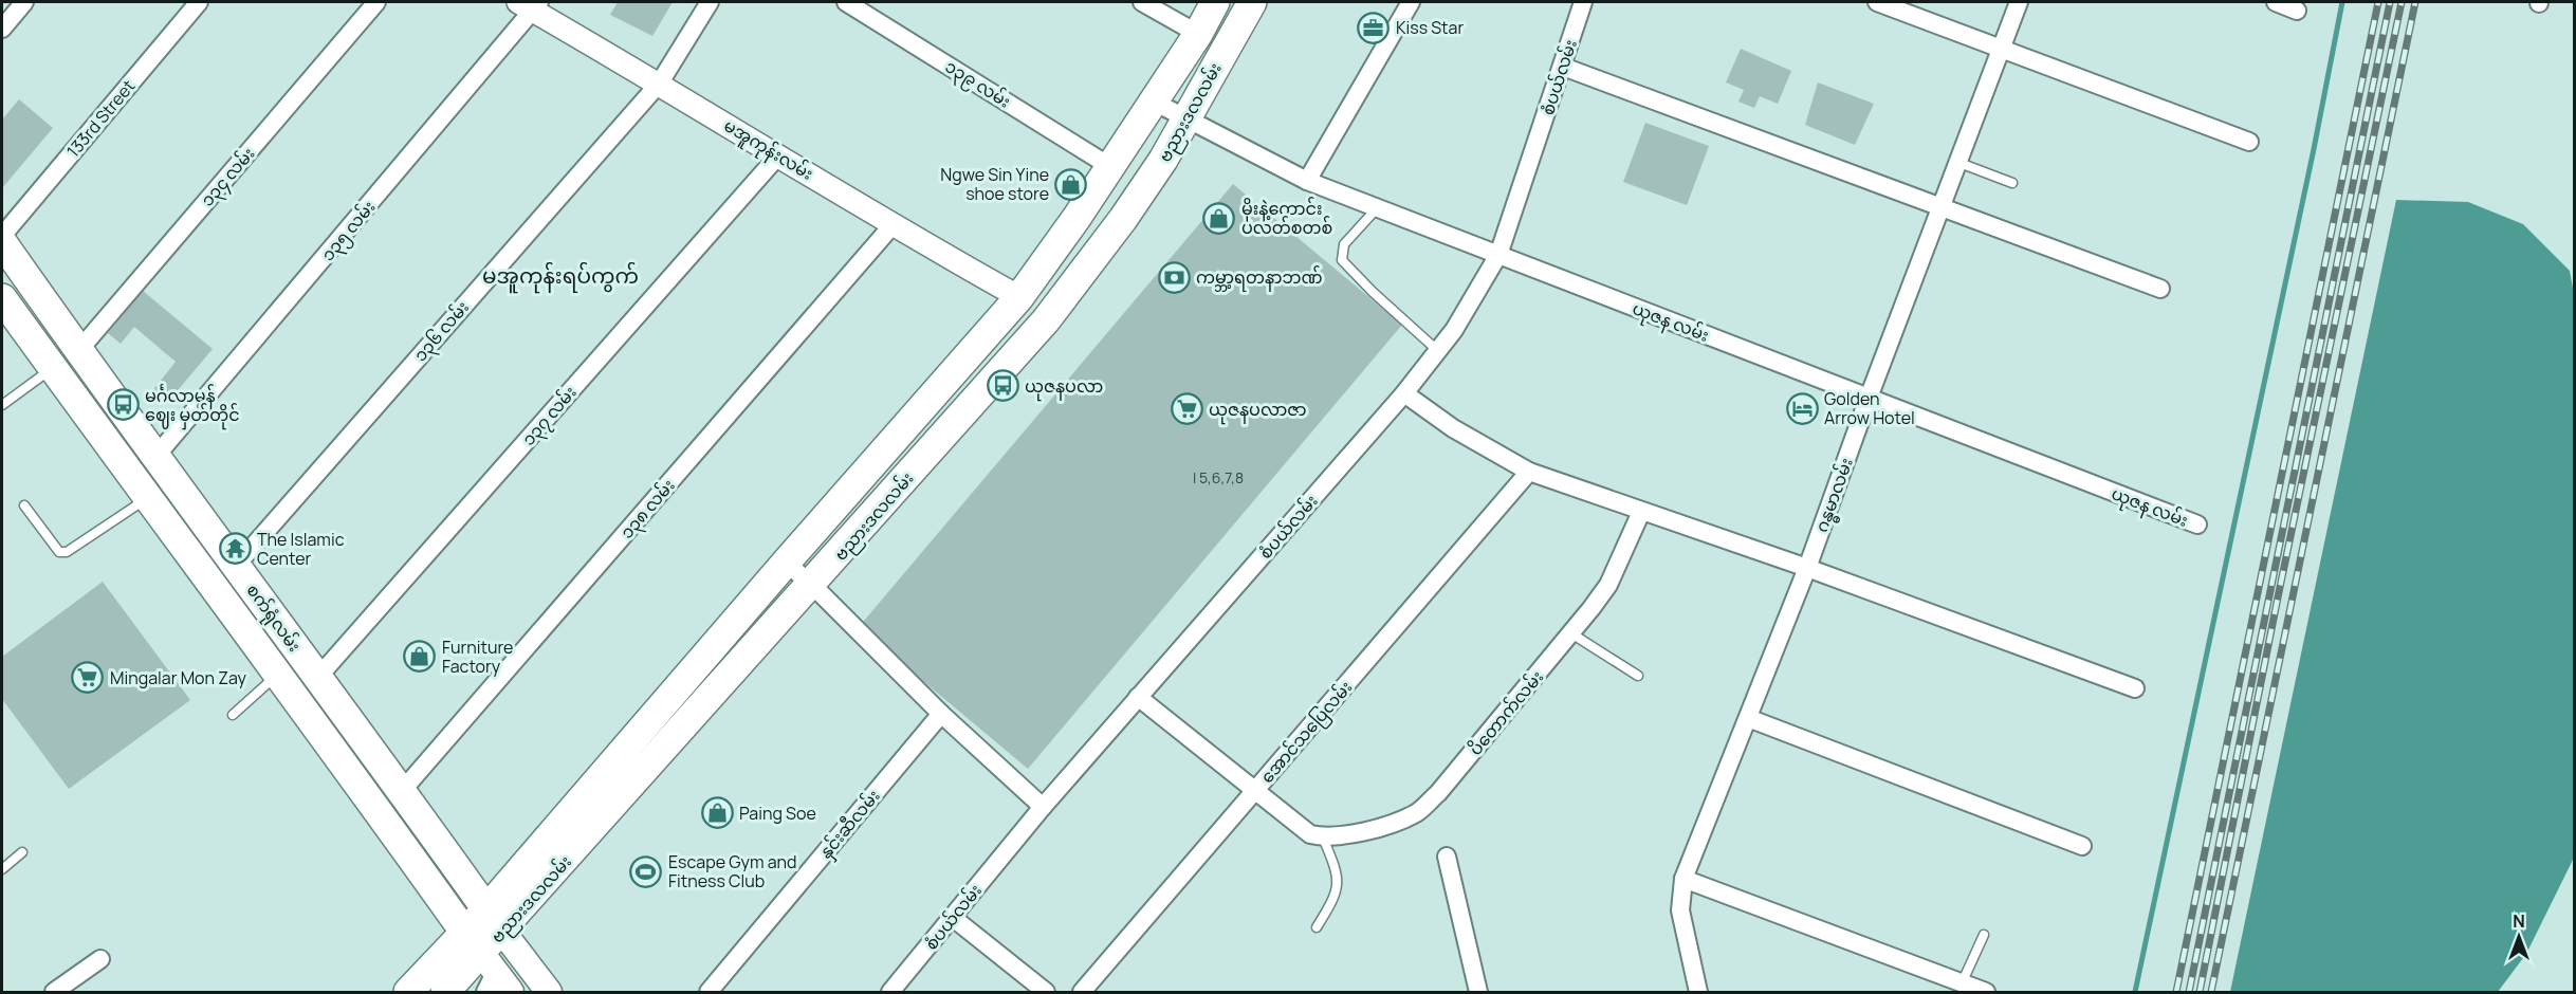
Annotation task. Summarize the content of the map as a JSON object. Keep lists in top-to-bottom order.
{
  "streets": {
    "main road": ["ဗညားဒလလမ်း", "စက်ရုံလမ်း"],
    "street": [
      "စံပယ်လမ်း",
      "၁၃၉ လမ်း",
      "133rd Street",
      "မအူကုန်းလမ်း",
      "၁၃၄ လမ်း",
      "၁၃၅ လမ်း",
      "ယုဇန လမ်း",
      "၁၃၆ လမ်း",
      "၁၃၇ လမ်း",
      "ဂန္ဓမာလမ်း",
      "၁၃၈ လမ်း",
      "ပိတောက်လမ်း",
      "အောင်သပြေလမ်း",
      "နှင်းဆီလမ်း"
    ]
  },
  "crossings": [
    ["စံပယ်လမ်း", "ယုဇန လမ်း"],
    ["၁၃၉ လမ်း", "ဗညားဒလလမ်း"],
    ["ဗညားဒလလမ်း", "မအူကုန်းလမ်း"],
    ["ဗညားဒလလမ်း", "ယုဇန လမ်း"],
    ["ဗညားဒလလမ်း", "စက်ရုံလမ်း"],
    ["မအူကုန်းလမ်း", "၁၃၅ လမ်း"],
    ["မအူကုန်းလမ်း", "၁၃၆ လမ်း"],
    ["မအူကုန်းလမ်း", "၁၃၇ လမ်း"],
    ["မအူကုန်းလမ်း", "၁၃၈ လမ်း"],
    ["၁၃၄ လမ်း", "စက်ရုံလမ်း"],
    ["၁၃၅ လမ်း", "စက်ရုံလမ်း"],
    ["ယုဇန လမ်း", "ဂန္ဓမာလမ်း"],
    ["၁၃၆ လမ်း", "စက်ရုံလမ်း"],
    ["၁၃၇ လမ်း", "စက်ရုံလမ်း"],
    ["၁၃၈ လမ်း", "စက်ရုံလမ်း"]
  ],
  "districts": ["မအူကုန်းရပ်ကွက်"],
  "places": {
    "office": ["Kiss Star"],
    "shop": [
      "Ngwe Sin Yine shoe store",
      "မိုးနဲ့ကောင်း ပလတ်စတစ်",
      "Furniture Factory",
      "Paing Soe"
    ],
    "bank": ["ကမ္ဘာ့ရတနာဘဏ်"],
    "bus stop": ["ယုဇနပလာ", "မင်္ဂလာမွန် ဈေး မှတ်တိုင်"],
    "hotel": ["Golden Arrow Hotel"],
    "supermarket": ["ယုဇနပလာဇာ", "Mingalar Mon Zay"],
    "temple": ["The Islamic Center"],
    "sports": ["Escape Gym and Fitness Club"]
  },
  "house_numbers": ["I 5,6,7,8"],
  "north": "top"
}
